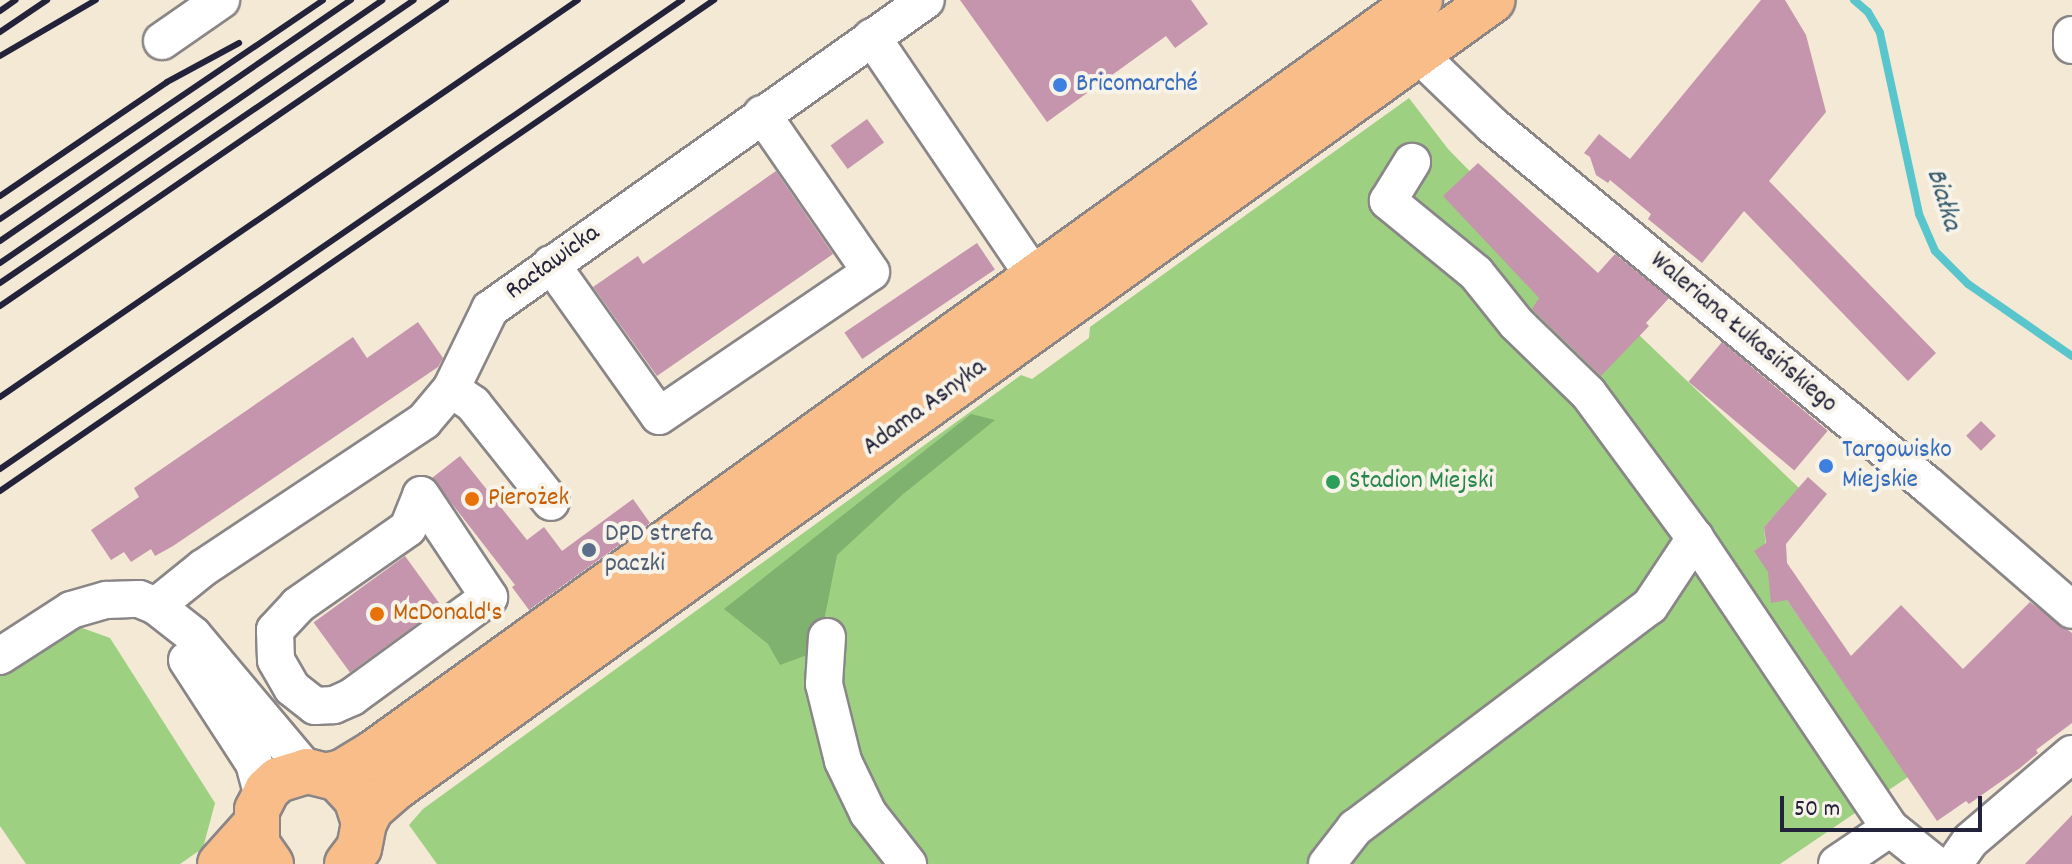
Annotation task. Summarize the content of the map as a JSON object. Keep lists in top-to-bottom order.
{
  "streets": {
    "main road": ["Adama Asnyka"],
    "street": ["Racławicka", "Waleriana Łukasińskiego"]
  },
  "crossings": [
    ["Waleriana Łukasińskiego", "Adama Asnyka"]
  ],
  "water": ["Białka"],
  "places": [
    "Bricomarché",
    "Targowisko Miejskie",
    "Stadion Miejski",
    "Pierożek",
    "DPD strefa paczki",
    "McDonald's"
  ],
  "scale_bar": "50 m"
}
